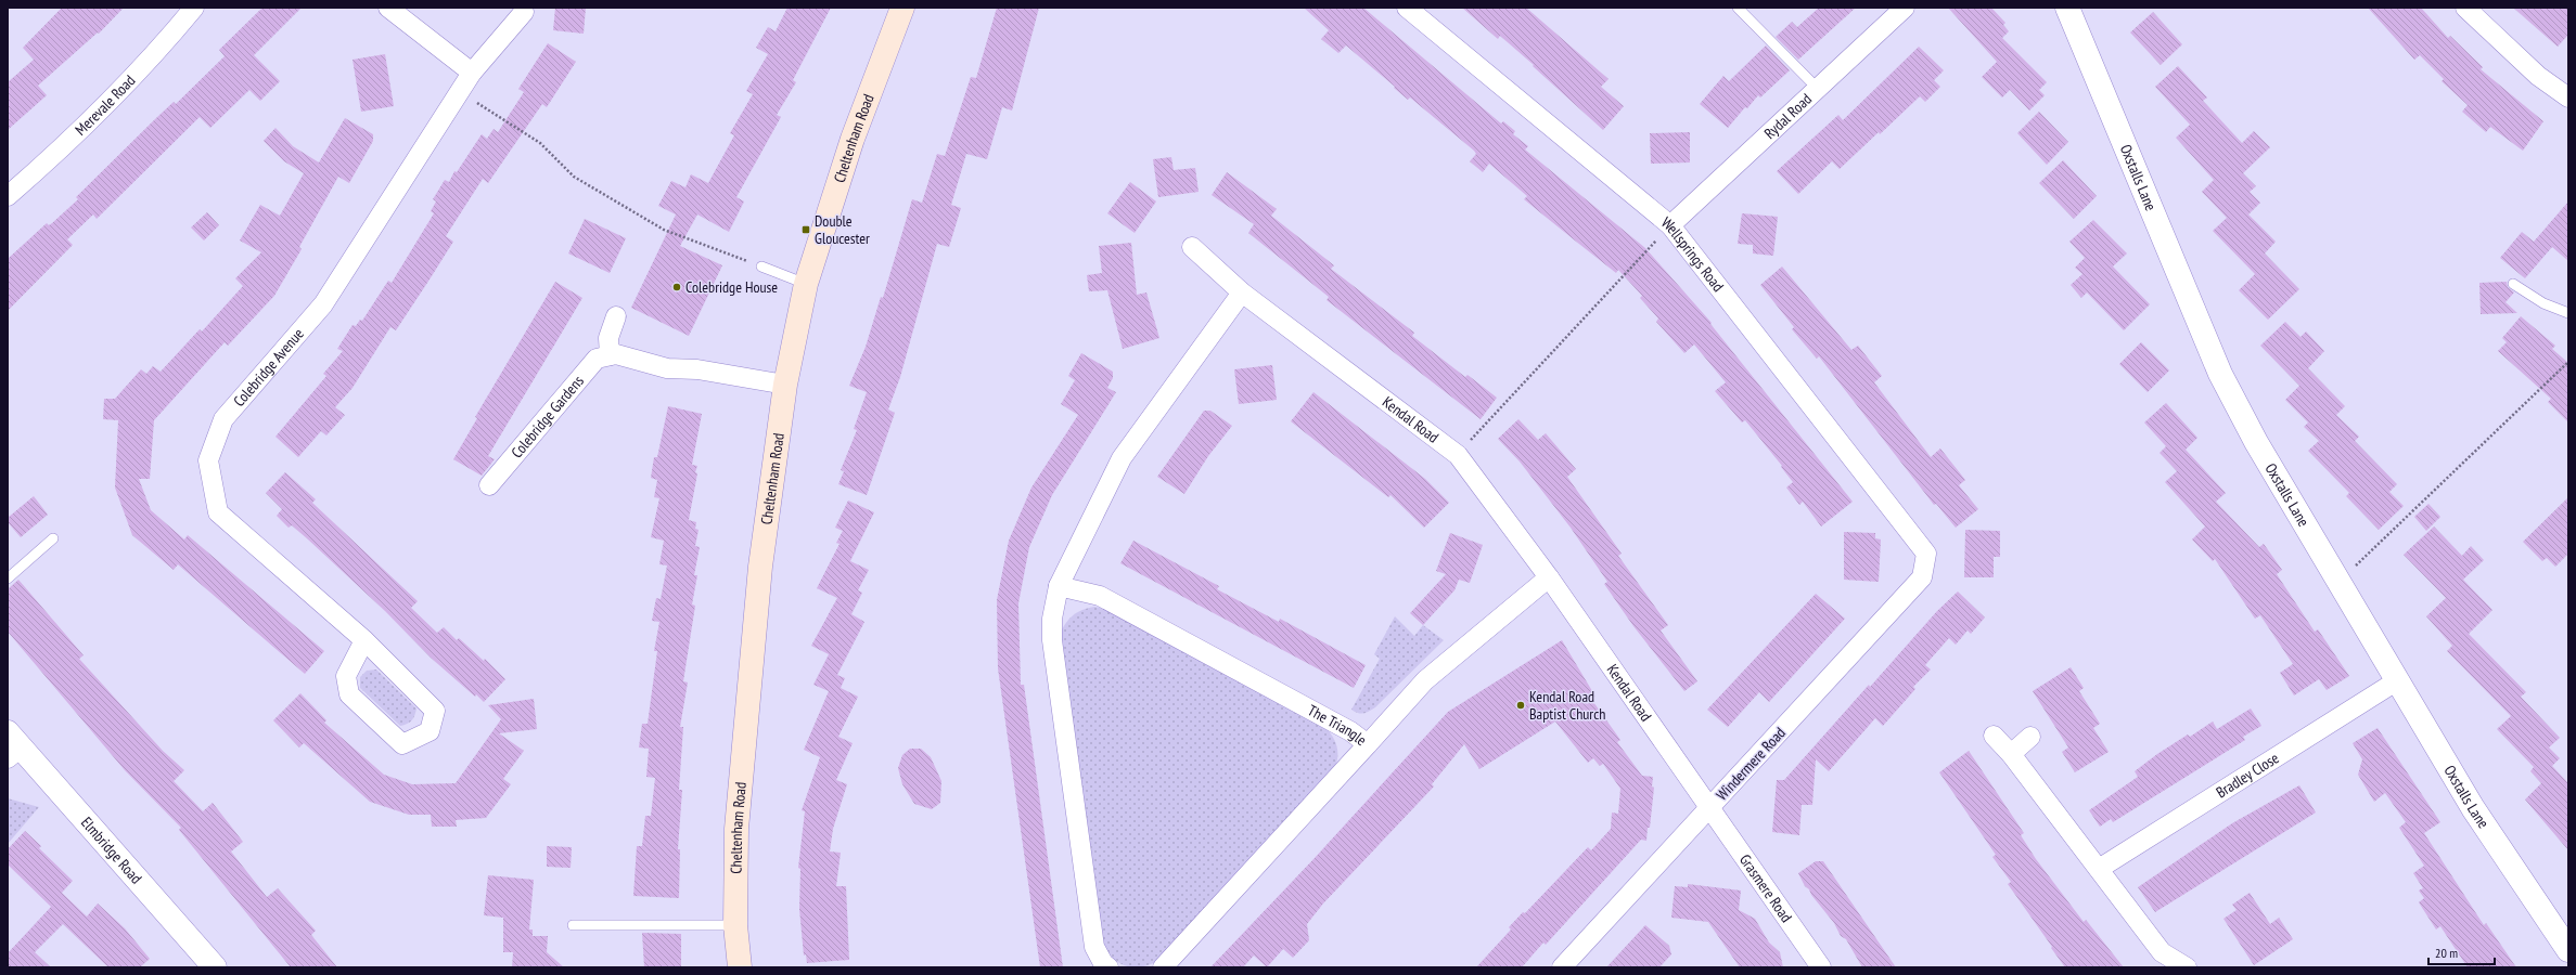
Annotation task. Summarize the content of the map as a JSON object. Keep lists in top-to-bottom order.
{
  "streets": {
    "main road": ["Cheltenham Road"],
    "street": [
      "Merevale Road",
      "Rydal Road",
      "Oxstalls Lane",
      "Wellsprings Road",
      "Colebridge Avenue",
      "Colebridge Gardens",
      "Kendal Road",
      "The Triangle",
      "Windermere Road",
      "Bradley Close",
      "Elmbridge Road",
      "Grasmere Road"
    ]
  },
  "crossings": [
    ["Rydal Road", "Wellsprings Road"],
    ["Oxstalls Lane", "Bradley Close"],
    ["Wellsprings Road", "Windermere Road"],
    ["Kendal Road", "Windermere Road"],
    ["Kendal Road", "Grasmere Road"],
    ["Windermere Road", "Grasmere Road"]
  ],
  "places": {
    "transit": ["Double Gloucester"],
    "other": ["Colebridge House", "Kendal Road Baptist Church"]
  },
  "scale_bar": "20 m"
}
